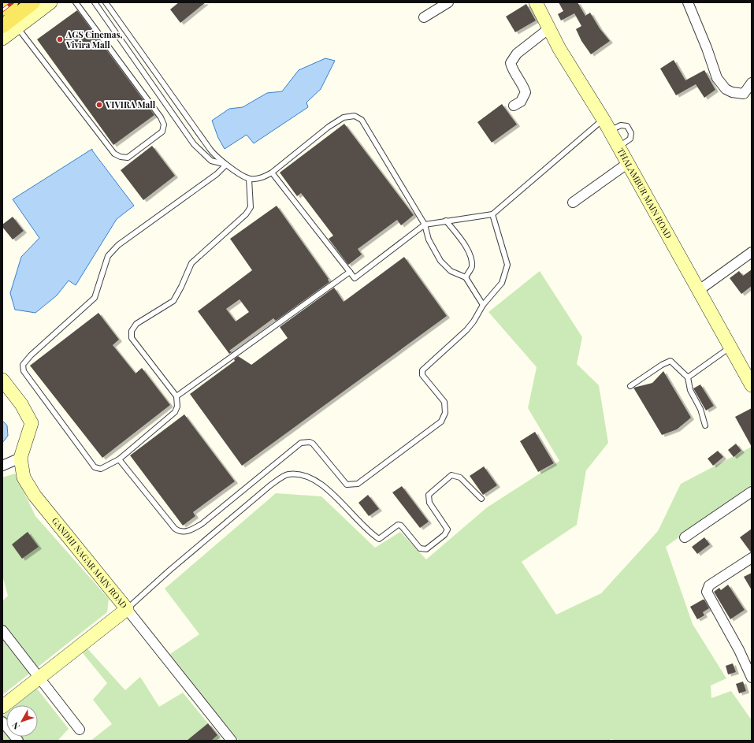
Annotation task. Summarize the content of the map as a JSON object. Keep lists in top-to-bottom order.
{
  "streets": {
    "street": ["THALAMBUR MAIN ROAD", "GANDHI NAGAR MAIN ROAD"]
  },
  "places": ["AGS Cinemas, Vivira Mall", "VIVIRA Mall"],
  "north": "bottom left"
}
